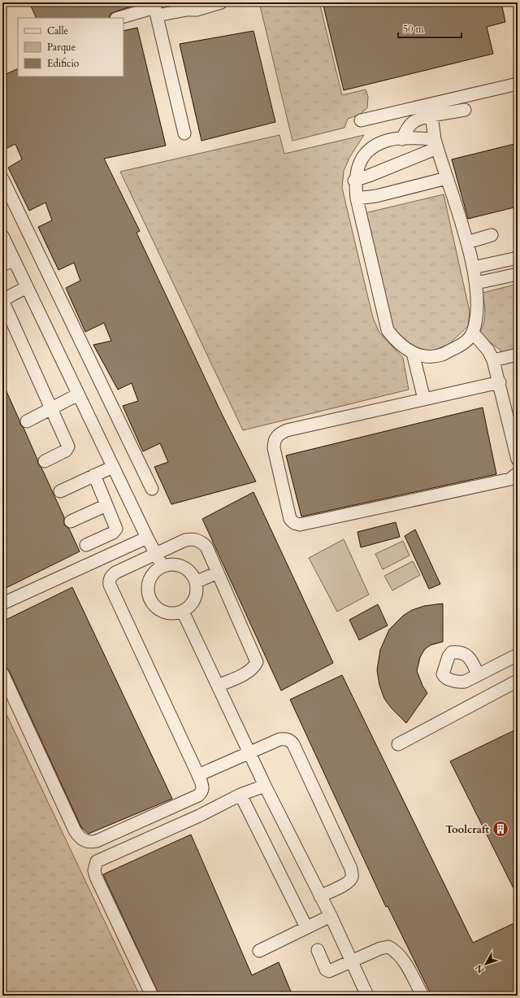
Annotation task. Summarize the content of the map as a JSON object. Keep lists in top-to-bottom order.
{
  "places": {
    "building": ["Toolcraft"]
  },
  "legend": ["Calle", "Parque", "Edificio"],
  "scale_bar": "50 m",
  "north": "bottom left"
}
